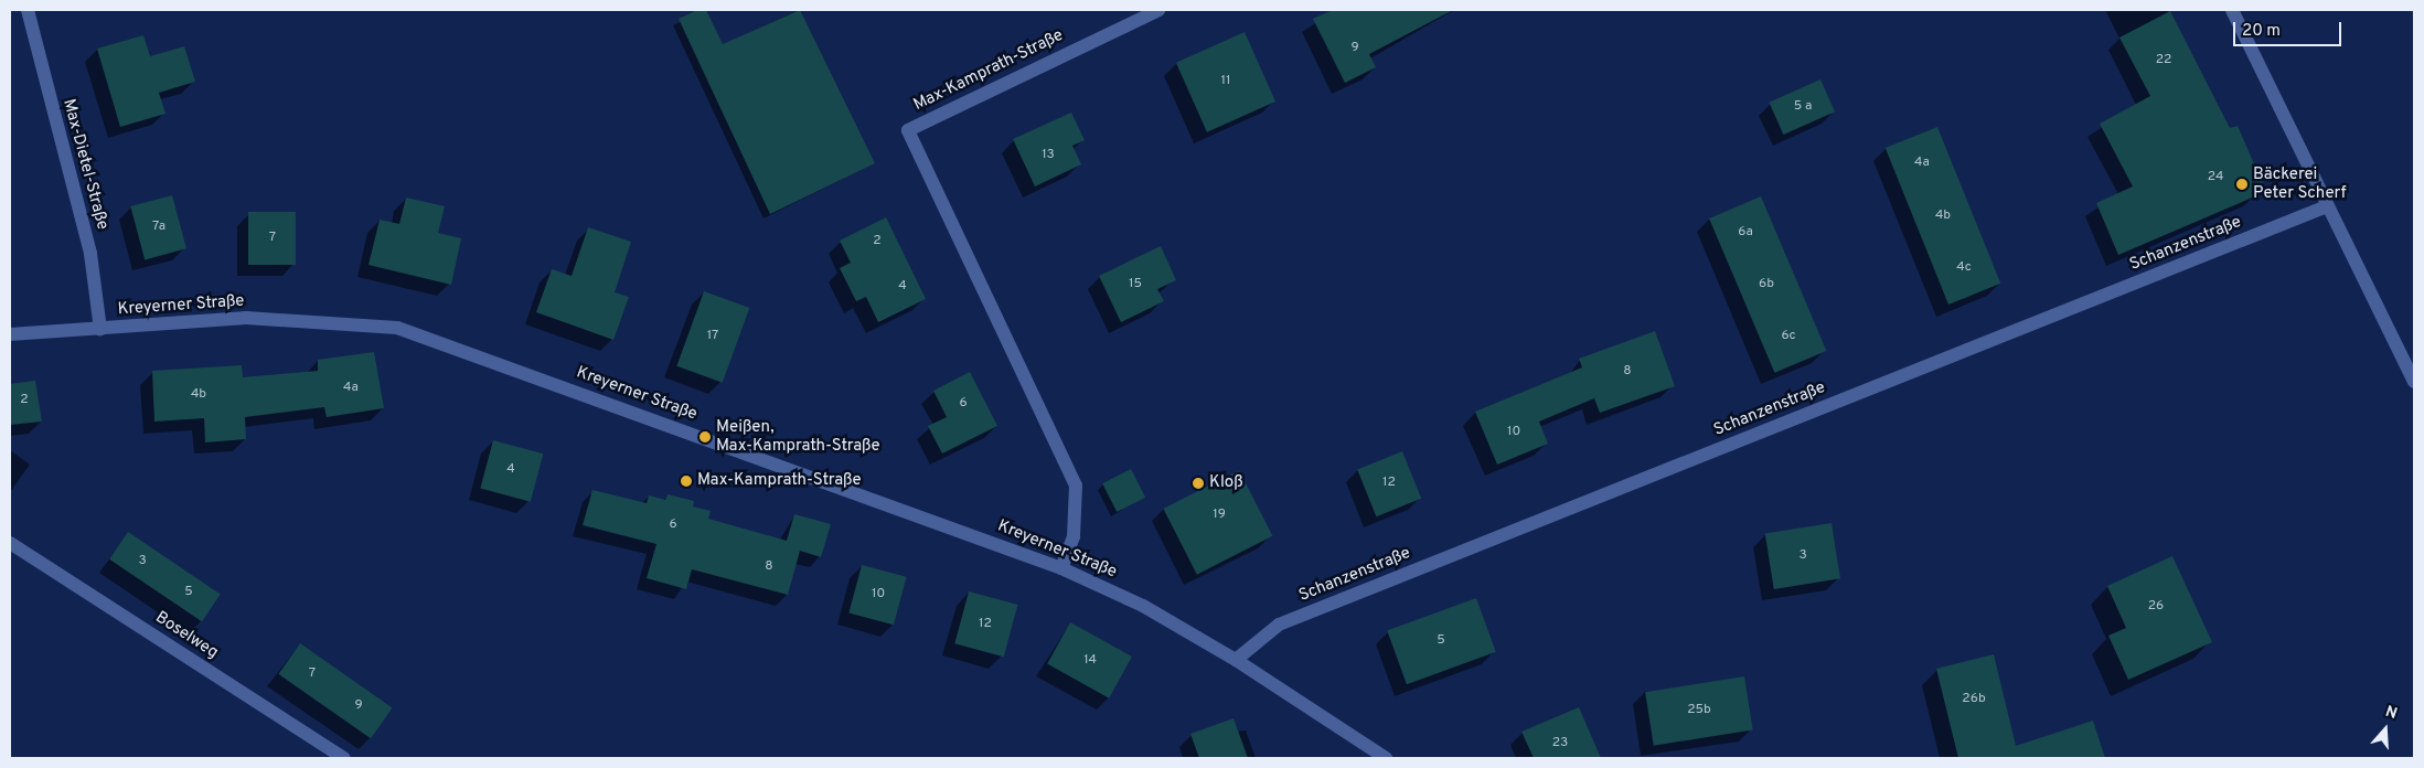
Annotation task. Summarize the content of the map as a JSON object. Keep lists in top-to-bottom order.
{
  "streets": {
    "street": [
      "Max-Kamprath-Straße",
      "Max-Dietel-Straße",
      "Schanzenstraße",
      "Kreyerner Straße",
      "Boselweg"
    ]
  },
  "crossings": [
    ["Max-Kamprath-Straße", "Kreyerner Straße"],
    ["Max-Dietel-Straße", "Kreyerner Straße"],
    ["Schanzenstraße", "Kreyerner Straße"]
  ],
  "places": [
    "Bäckerei Peter Scherf",
    "Meißen, Max-Kamprath-Straße",
    "Max-Kamprath-Straße",
    "Kloß"
  ],
  "house_numbers": [
    "9",
    "22",
    "11",
    "5 a",
    "13",
    "4a",
    "24",
    "4b",
    "7a",
    "6a",
    "7",
    "2",
    "4c",
    "15",
    "6b",
    "4",
    "17",
    "6c",
    "8",
    "4a",
    "4b",
    "2",
    "6",
    "10",
    "4",
    "12",
    "19",
    "6",
    "3",
    "3",
    "8",
    "5",
    "10",
    "26",
    "12",
    "5",
    "14",
    "7",
    "26b",
    "9",
    "25b",
    "23"
  ],
  "scale_bar": "20 m",
  "north": "top"
}
